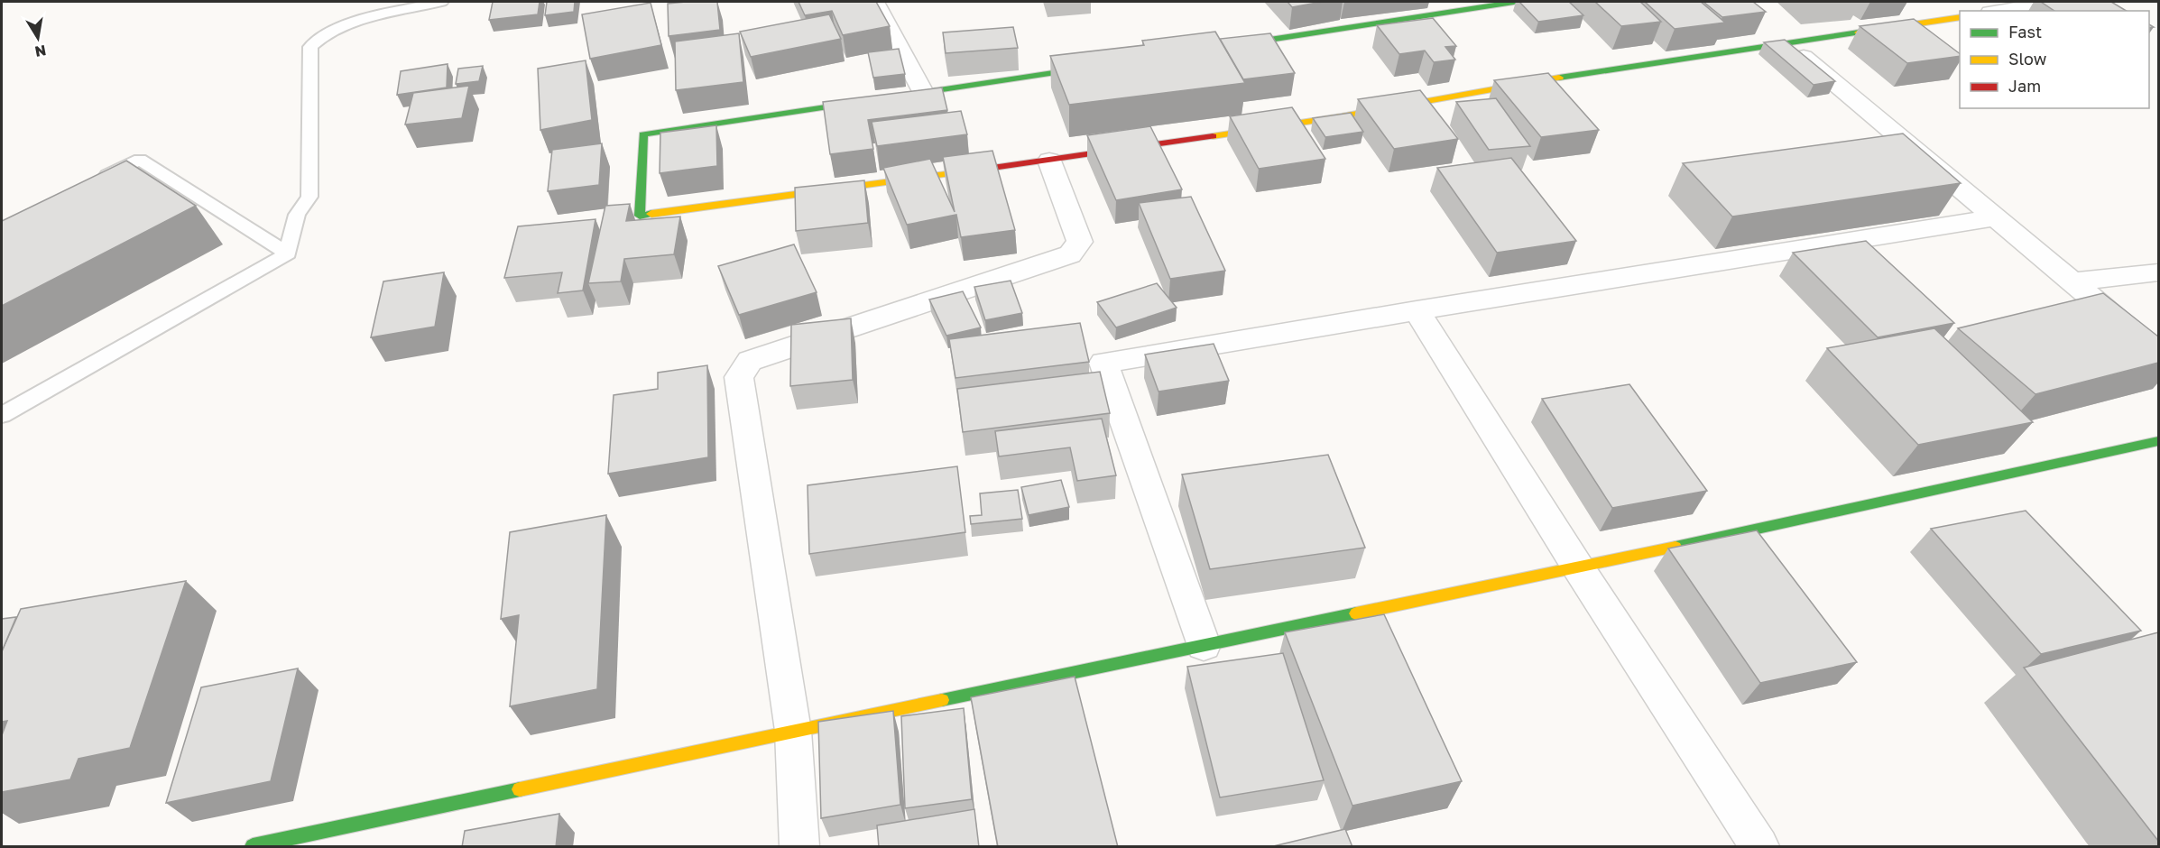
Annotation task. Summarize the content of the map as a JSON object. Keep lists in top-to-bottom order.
{
  "legend": ["Fast", "Slow", "Jam"],
  "north": "bottom"
}
